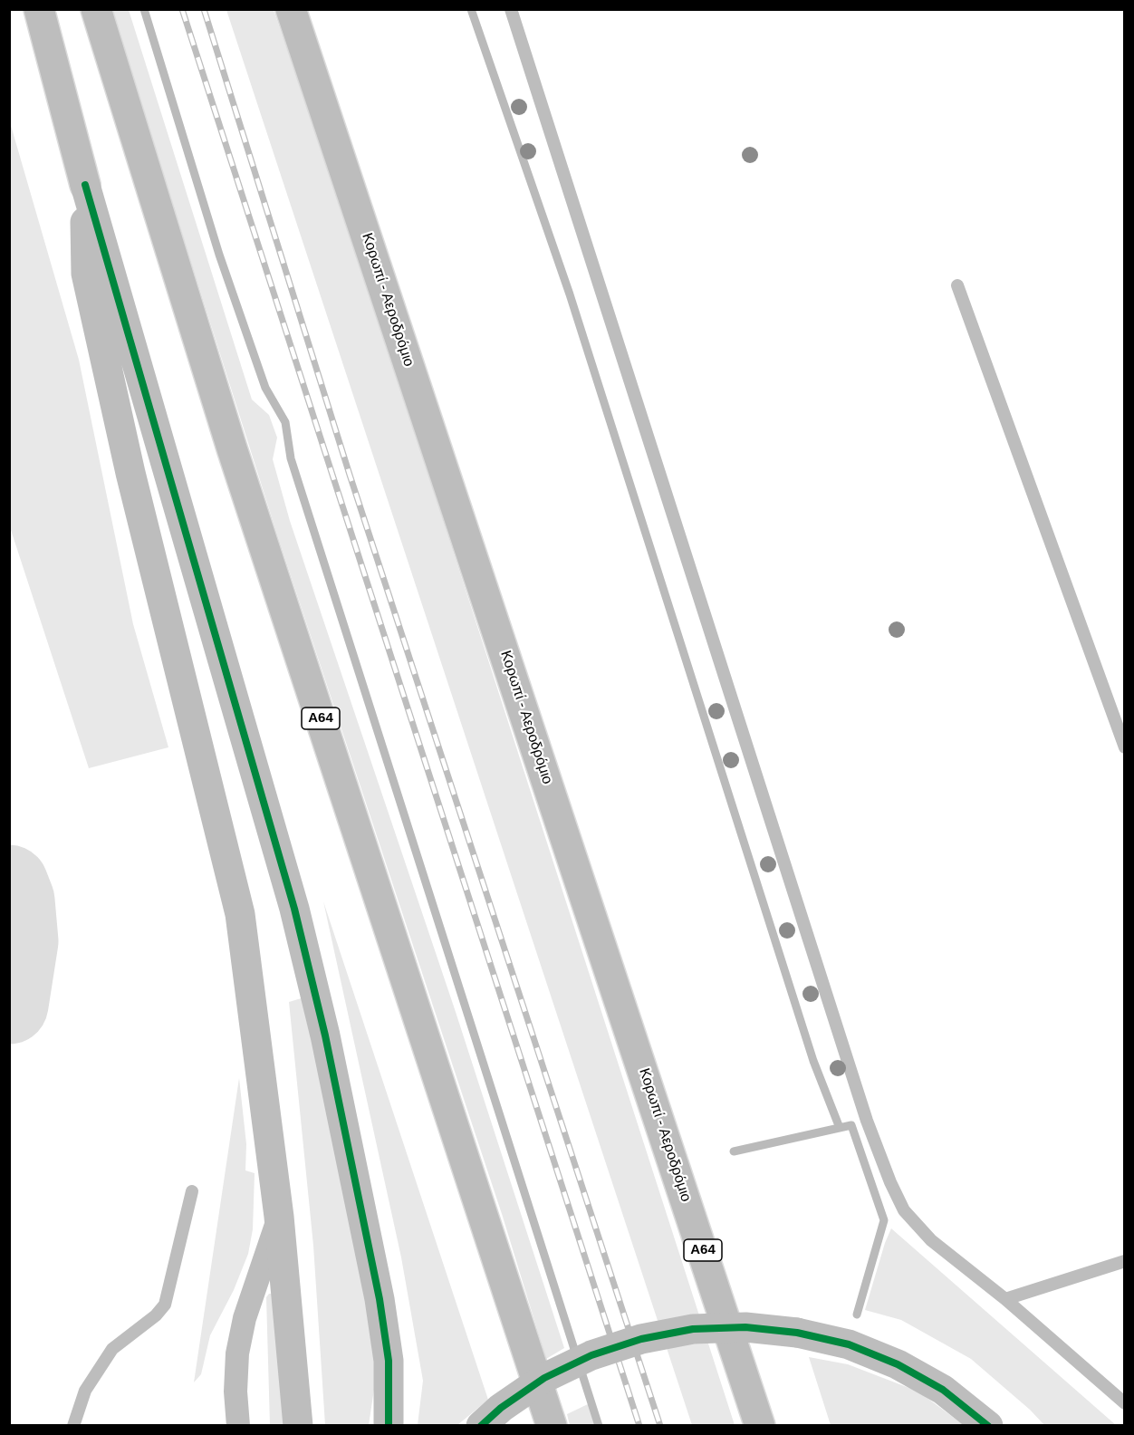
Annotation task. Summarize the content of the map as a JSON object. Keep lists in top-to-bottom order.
{
  "streets": {
    "main road": ["Κορωπί - Αεροδρόμιο", "Α64"]
  }
}
